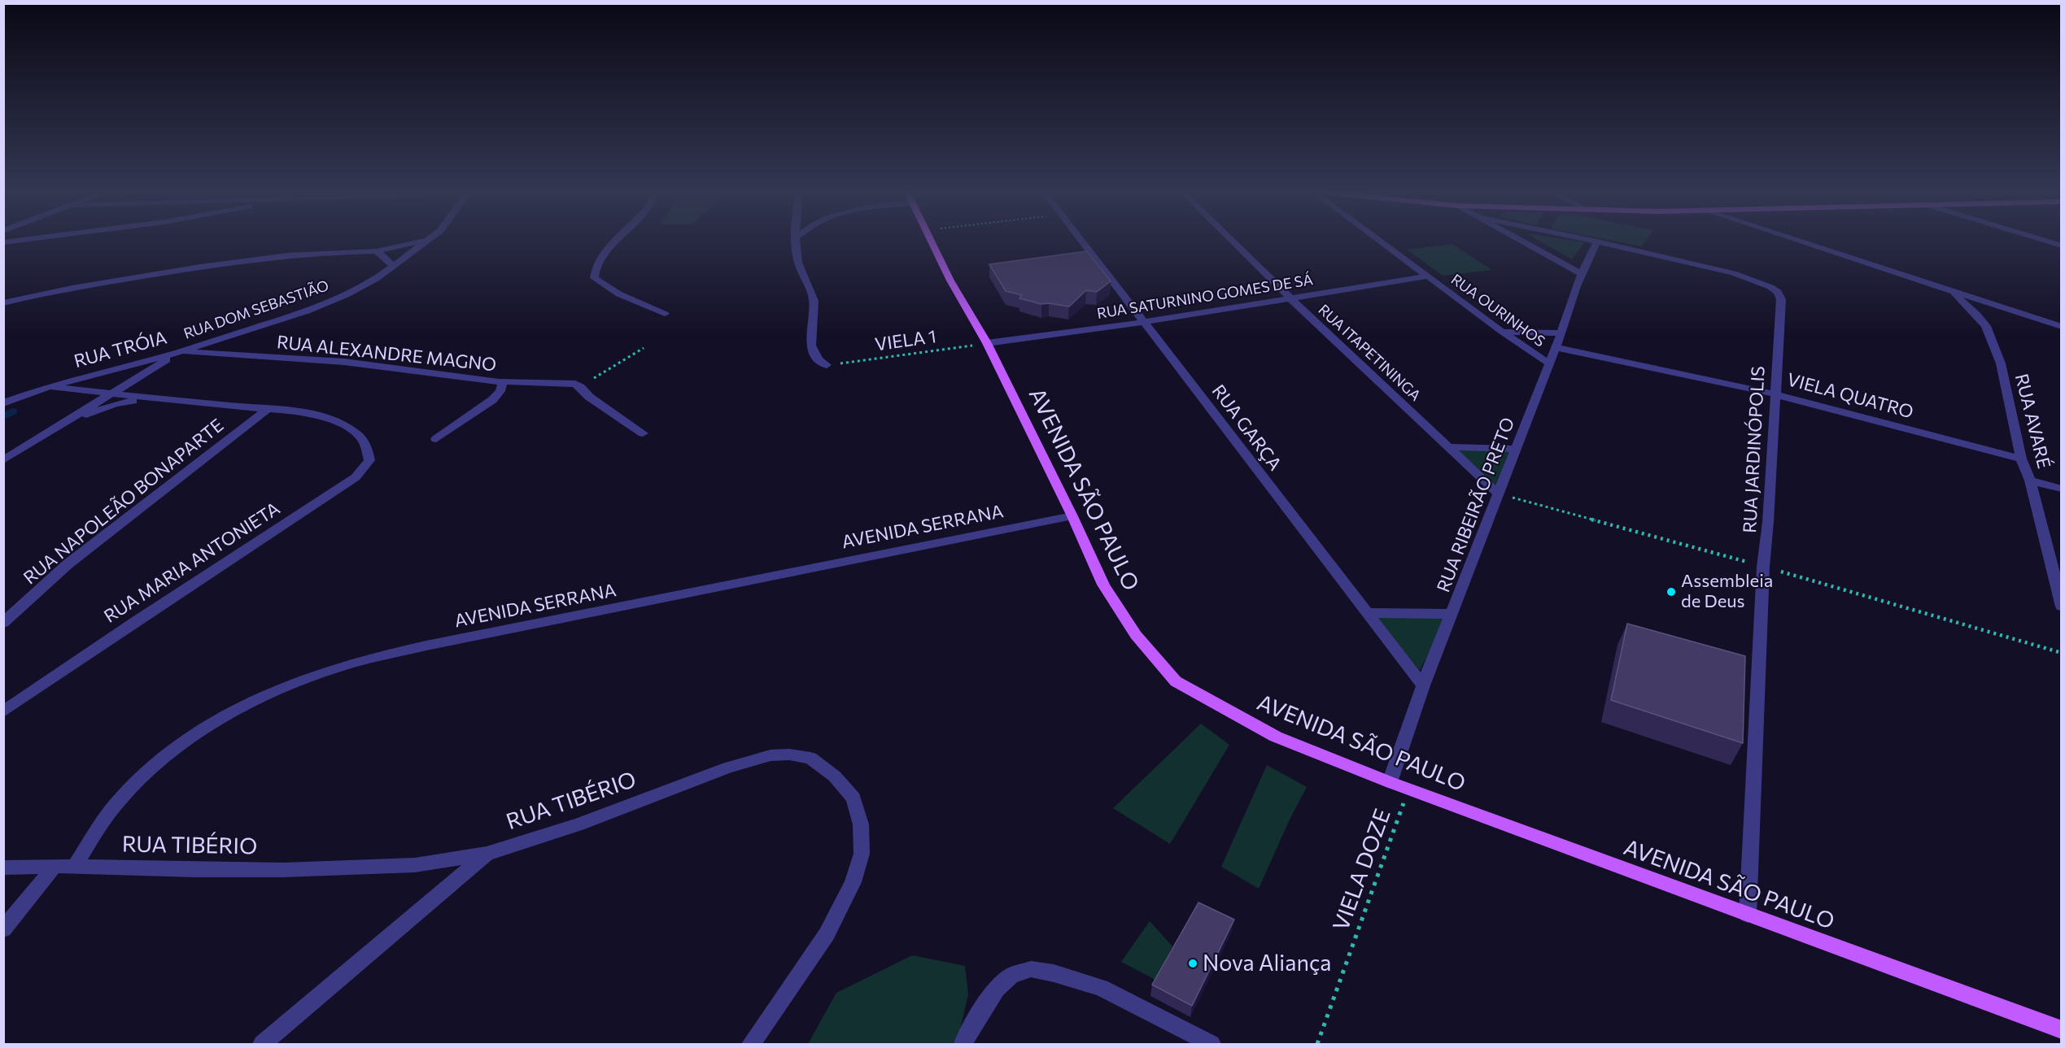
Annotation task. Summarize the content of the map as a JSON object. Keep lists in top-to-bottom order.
{
  "streets": {
    "main road": ["AVENIDA SÃO PAULO"],
    "street": [
      "RUA SATURNINO GOMES DE SÁ",
      "RUA DOM SEBASTIÃO",
      "RUA OURINHOS",
      "RUA TRÓIA",
      "RUA ITAPETININGA",
      "RUA ALEXANDRE MAGNO",
      "VIELA QUATRO",
      "RUA AVARÉ",
      "RUA GARÇA",
      "RUA JARDINÓPOLIS",
      "RUA NAPOLEÃO BONAPARTE",
      "RUA RIBEIRÃO PRETO",
      "AVENIDA SERRANA",
      "RUA MARIA ANTONIETA",
      "RUA TIBÉRIO"
    ],
    "path": ["VIELA 1", "VIELA DOZE"]
  },
  "crossings": [
    ["RUA SATURNINO GOMES DE SÁ", "RUA OURINHOS"],
    ["RUA SATURNINO GOMES DE SÁ", "VIELA 1"],
    ["RUA SATURNINO GOMES DE SÁ", "RUA ITAPETININGA"],
    ["RUA SATURNINO GOMES DE SÁ", "RUA GARÇA"],
    ["RUA SATURNINO GOMES DE SÁ", "AVENIDA SÃO PAULO"],
    ["RUA DOM SEBASTIÃO", "RUA TRÓIA"],
    ["RUA DOM SEBASTIÃO", "RUA ALEXANDRE MAGNO"],
    ["RUA OURINHOS", "RUA RIBEIRÃO PRETO"],
    ["VIELA 1", "AVENIDA SÃO PAULO"],
    ["RUA TRÓIA", "RUA ALEXANDRE MAGNO"],
    ["RUA TRÓIA", "RUA NAPOLEÃO BONAPARTE"],
    ["RUA TRÓIA", "RUA MARIA ANTONIETA"],
    ["RUA ITAPETININGA", "RUA RIBEIRÃO PRETO"],
    ["VIELA QUATRO", "RUA AVARÉ"],
    ["VIELA QUATRO", "RUA JARDINÓPOLIS"],
    ["VIELA QUATRO", "RUA RIBEIRÃO PRETO"],
    ["RUA GARÇA", "RUA RIBEIRÃO PRETO"],
    ["RUA JARDINÓPOLIS", "AVENIDA SÃO PAULO"],
    ["RUA JARDINÓPOLIS", "RUA RIBEIRÃO PRETO"],
    ["AVENIDA SÃO PAULO", "RUA RIBEIRÃO PRETO"],
    ["AVENIDA SÃO PAULO", "AVENIDA SERRANA"],
    ["AVENIDA SÃO PAULO", "VIELA DOZE"],
    ["AVENIDA SERRANA", "RUA TIBÉRIO"]
  ],
  "places": ["Assembleia de Deus", "Nova Aliança"]
}
